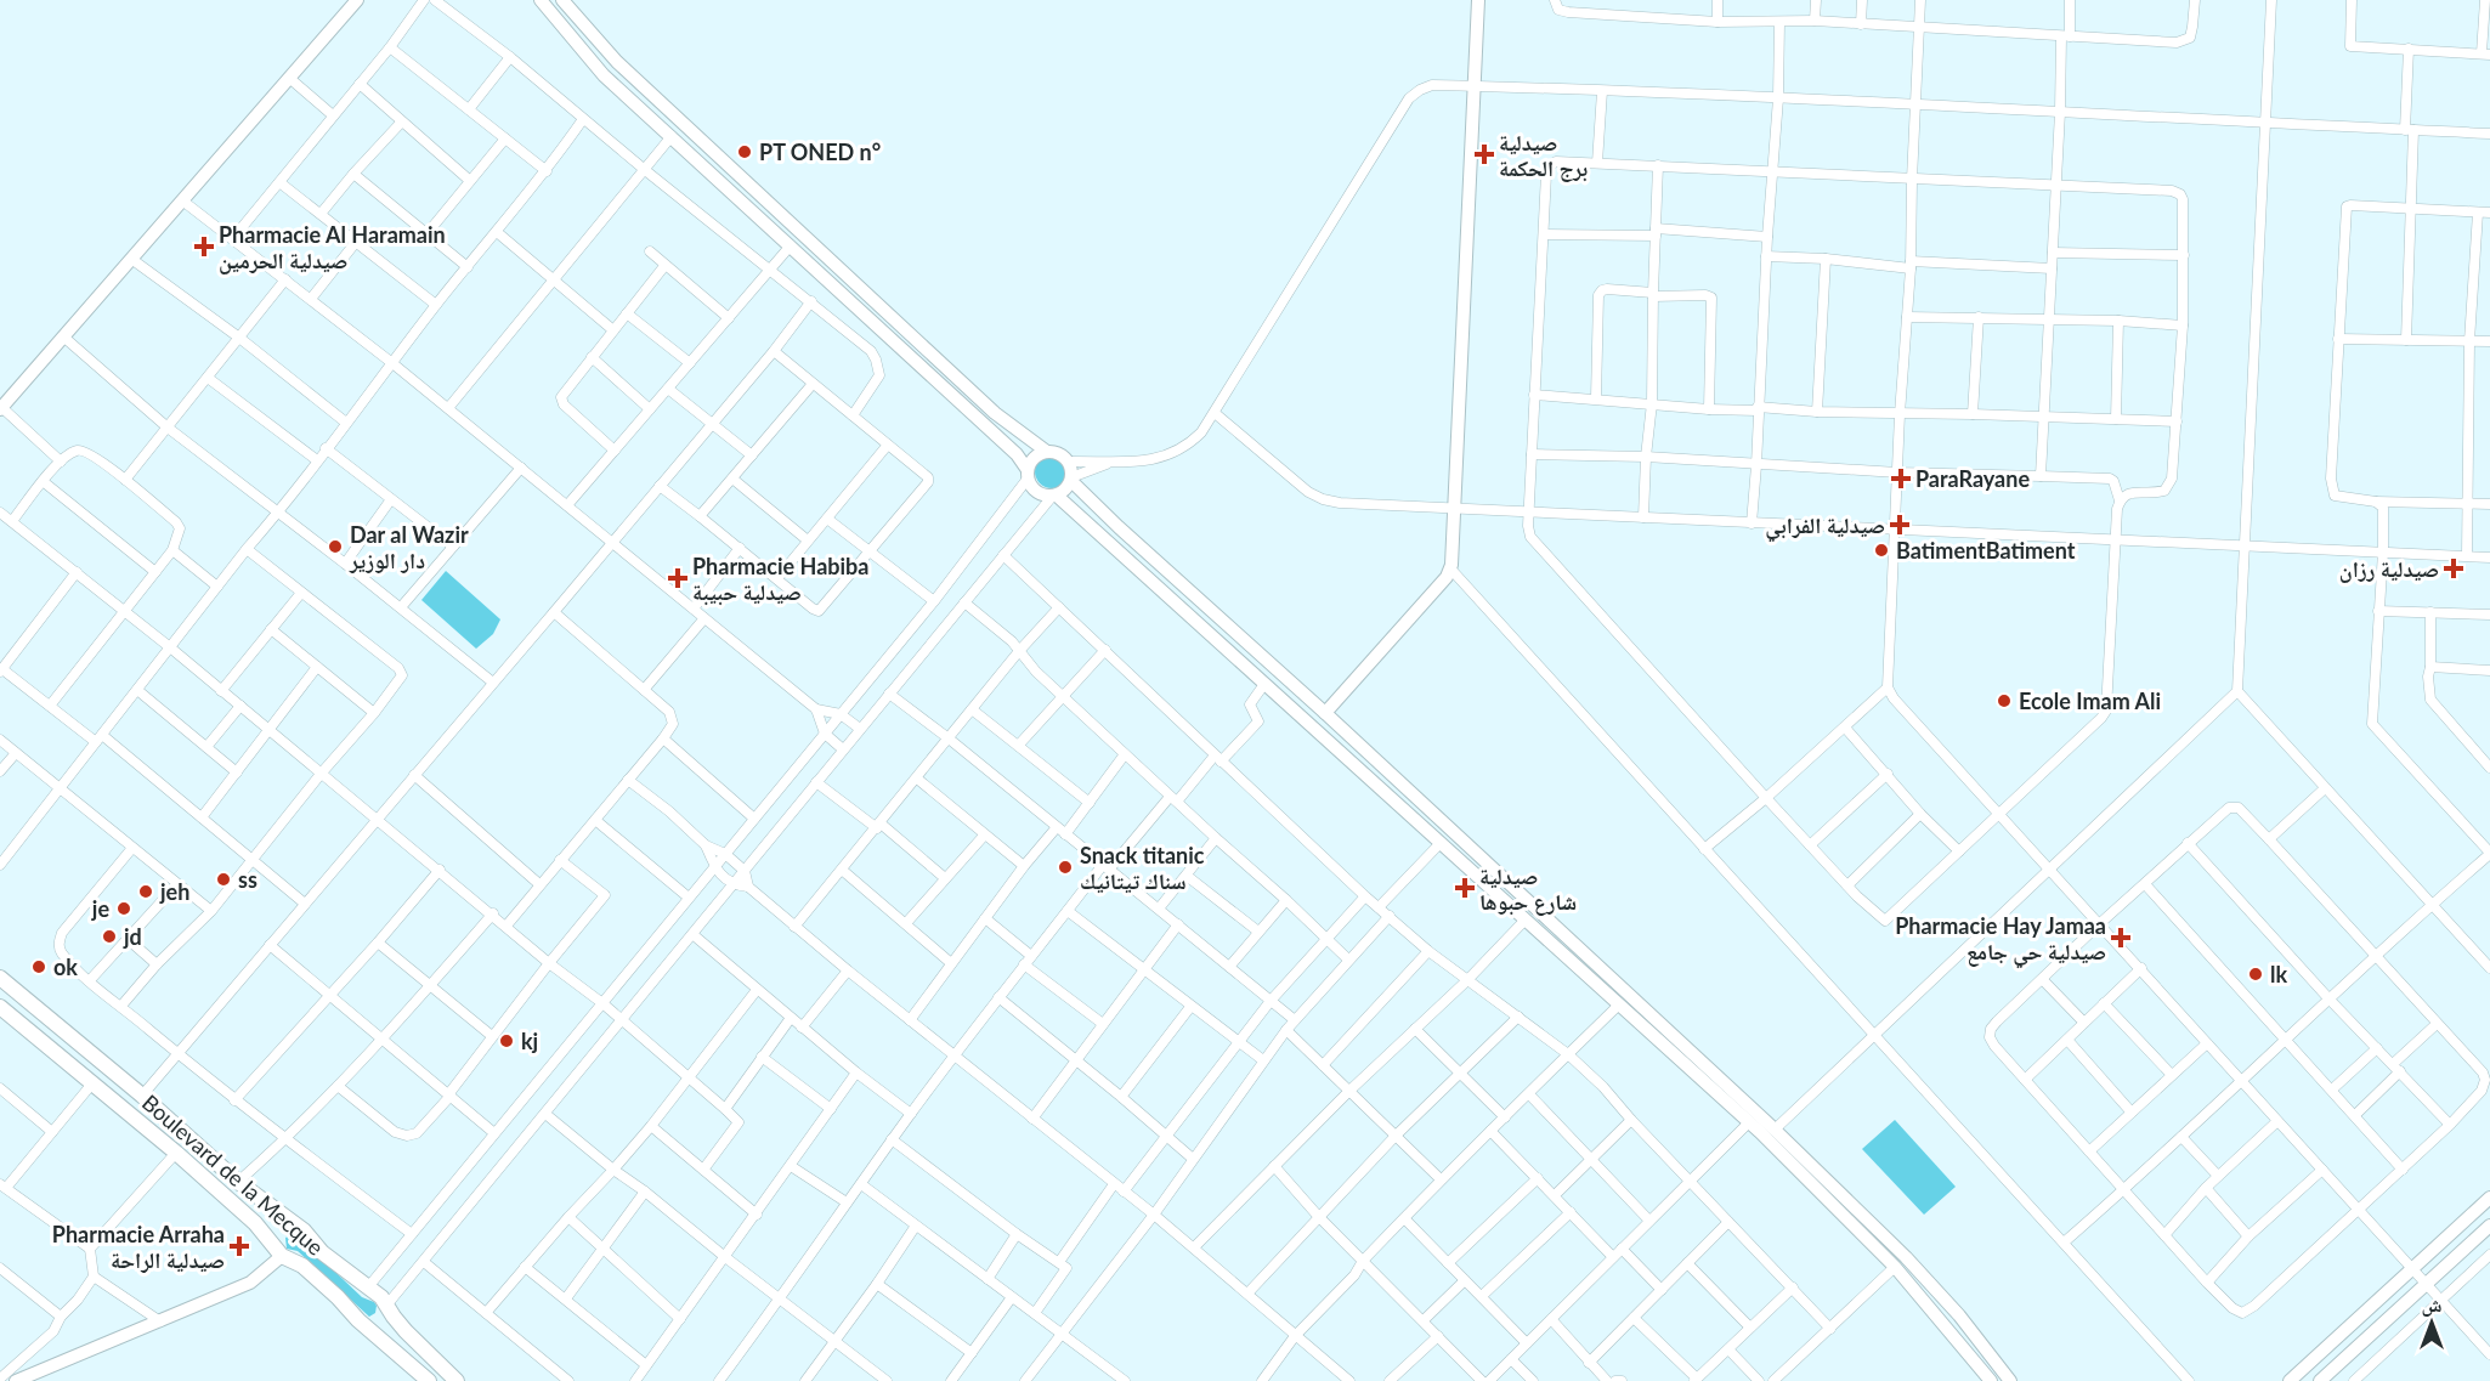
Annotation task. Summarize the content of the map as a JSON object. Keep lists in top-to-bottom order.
{
  "streets": {
    "main road": ["Boulevard de la Mecque"]
  },
  "places": {
    "other": [
      "PT ONED n°",
      "Dar al Wazir دار الوزير",
      "BatimentBatiment",
      "Ecole Imam Ali",
      "Snack titanic سناك تيتانيك",
      "ss",
      "jeh",
      "je",
      "jd",
      "ok",
      "lk",
      "kj"
    ],
    "health": [
      "صيدلية برج الحكمة",
      "Pharmacie Al Haramain صيدلية الحرمين",
      "ParaRayane",
      "صيدلية الفرابي",
      "صيدلية رزان",
      "Pharmacie Habiba صيدلية حبيبة",
      "صيدلية شارع حبوها",
      "Pharmacie Hay Jamaa صيدلية حي جامع",
      "Pharmacie Arraha صيدلية الراحة"
    ]
  },
  "north": "top"
}
